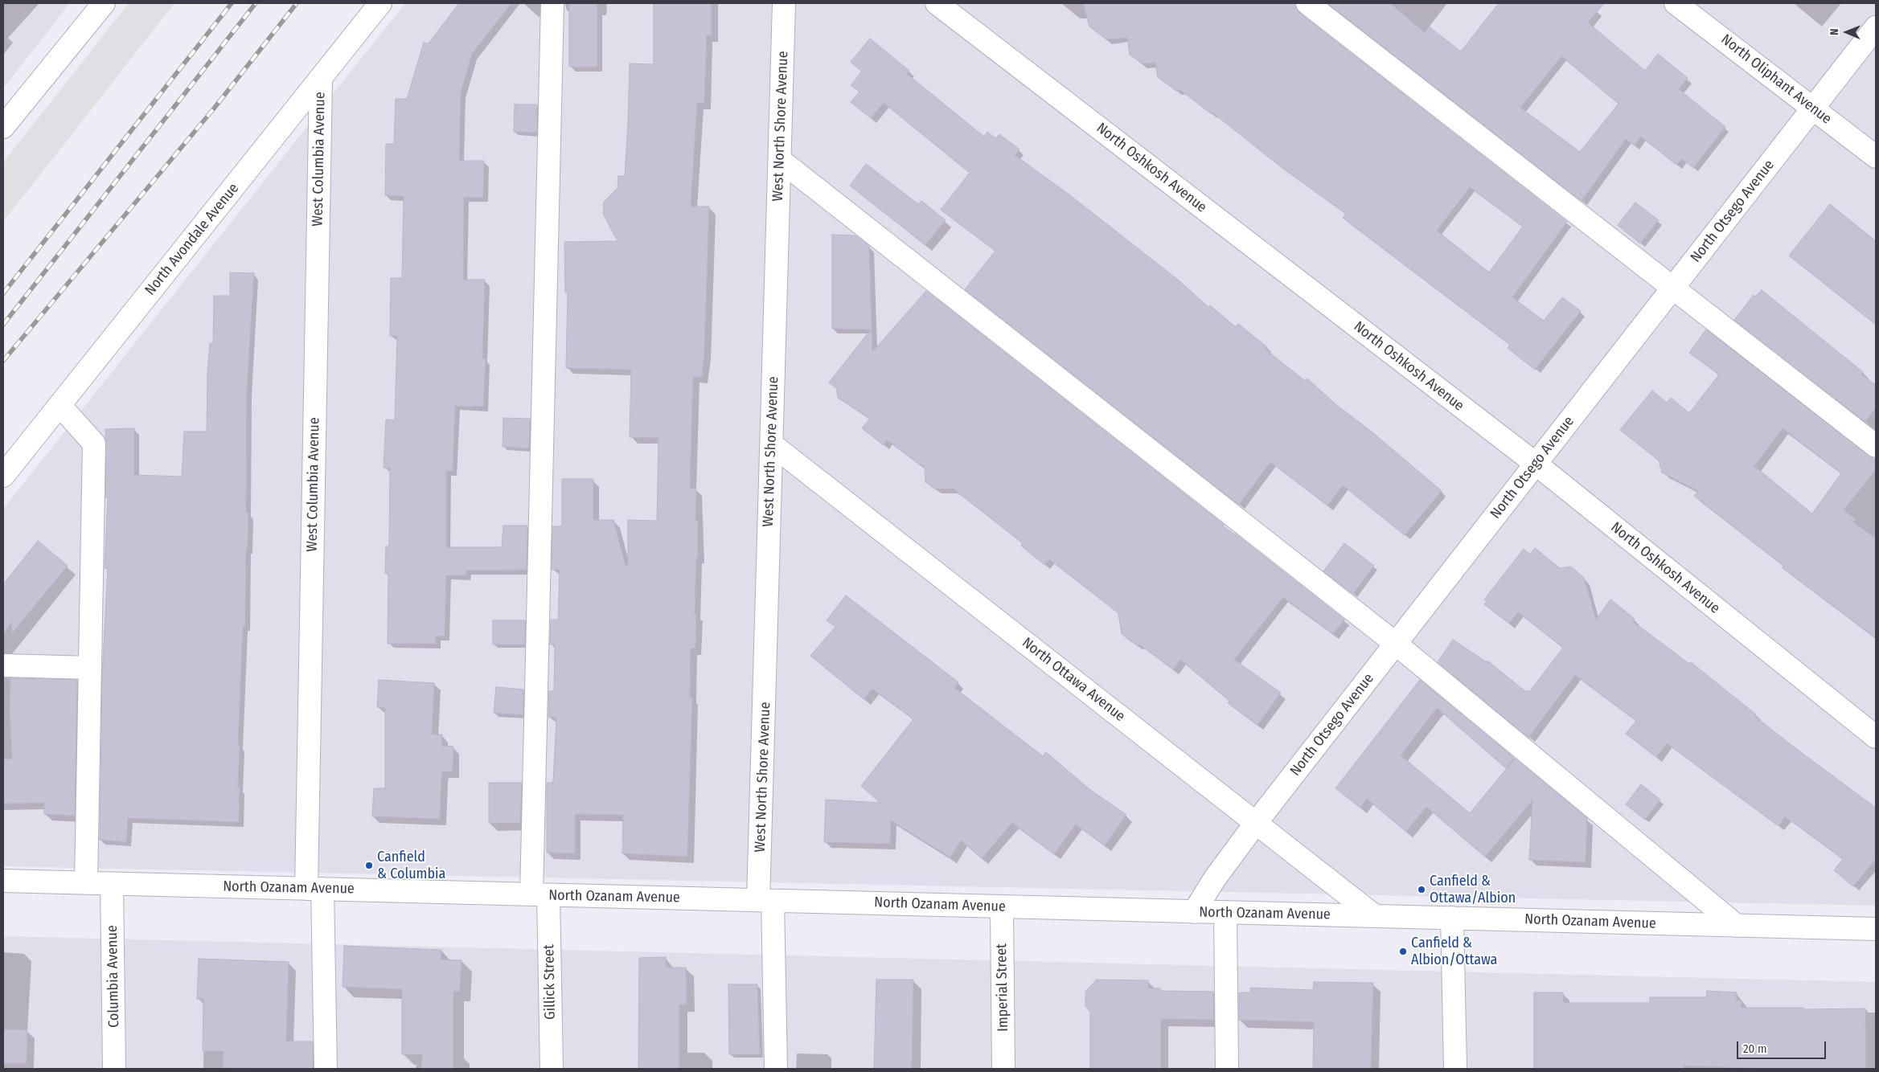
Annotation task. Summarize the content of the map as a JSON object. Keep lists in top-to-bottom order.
{
  "streets": {
    "street": [
      "North Oliphant Avenue",
      "West North Shore Avenue",
      "West Columbia Avenue",
      "North Oshkosh Avenue",
      "North Otsego Avenue",
      "North Avondale Avenue",
      "North Ottawa Avenue",
      "North Ozanam Avenue",
      "Columbia Avenue",
      "Gillick Street",
      "Imperial Street"
    ]
  },
  "crossings": [
    ["North Oliphant Avenue", "North Otsego Avenue"],
    ["West North Shore Avenue", "North Ottawa Avenue"],
    ["West North Shore Avenue", "North Ozanam Avenue"],
    ["West Columbia Avenue", "North Avondale Avenue"],
    ["West Columbia Avenue", "North Ozanam Avenue"],
    ["North Oshkosh Avenue", "North Otsego Avenue"],
    ["North Otsego Avenue", "North Ottawa Avenue"],
    ["North Otsego Avenue", "North Ozanam Avenue"],
    ["North Ottawa Avenue", "North Ozanam Avenue"],
    ["North Ozanam Avenue", "Columbia Avenue"],
    ["North Ozanam Avenue", "Gillick Street"],
    ["North Ozanam Avenue", "Imperial Street"]
  ],
  "places": ["Canfield & Columbia", "Canfield & Ottawa/Albion", "Canfield & Albion/Ottawa"],
  "scale_bar": "20 m",
  "north": "left"
}
